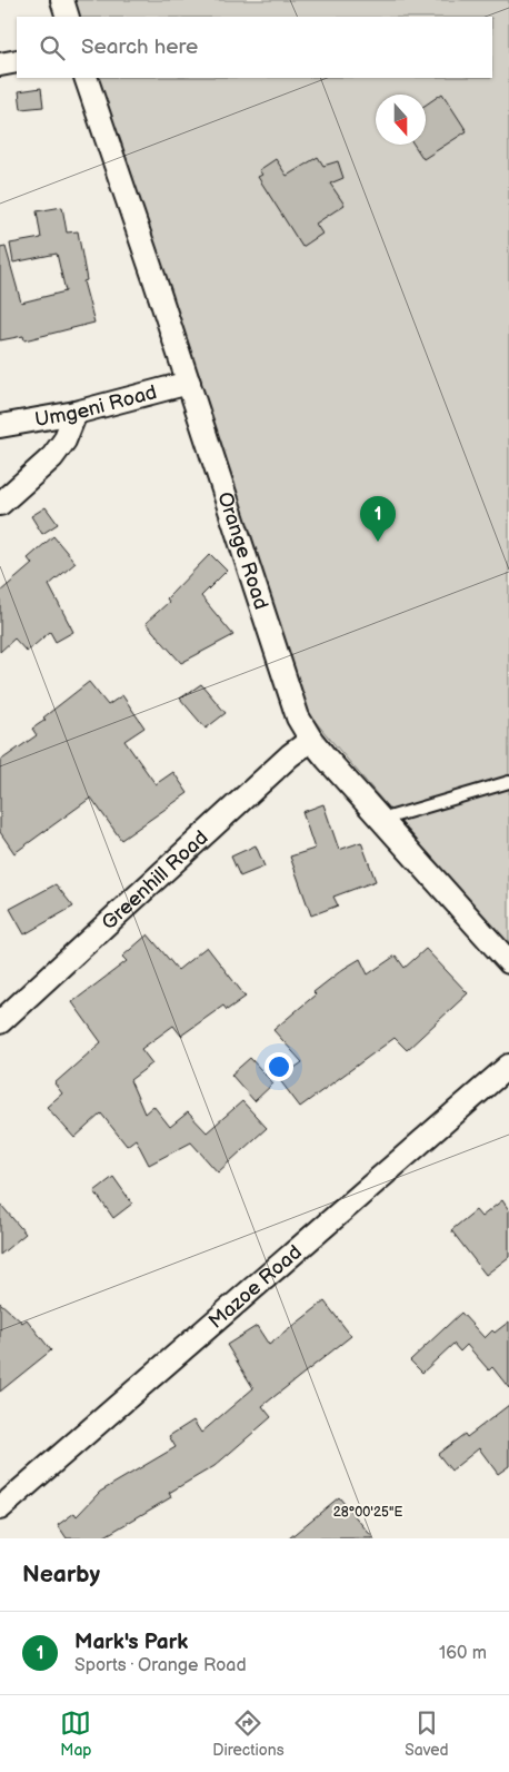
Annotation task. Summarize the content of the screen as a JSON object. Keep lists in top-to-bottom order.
{
  "streets": {
    "street": [
      "Umgeni Road",
      "Orange Road",
      "Greenhill Road",
      "Mazoe Road"
    ]
  },
  "crossings": [
    ["Umgeni Road", "Orange Road"],
    ["Orange Road", "Greenhill Road"]
  ],
  "north": "bottom",
  "page": {
    "search": "Search here",
    "pins": "1",
    "heading": "Nearby",
    "list": [
      {
        "mark": "1",
        "name": "Mark's Park",
        "note": "Sports · Orange Road",
        "value": "160 m"
      }
    ],
    "nav": ["Map", "Directions", "Saved"]
  },
  "coordinates": ["28°00'25\"E"]
}
